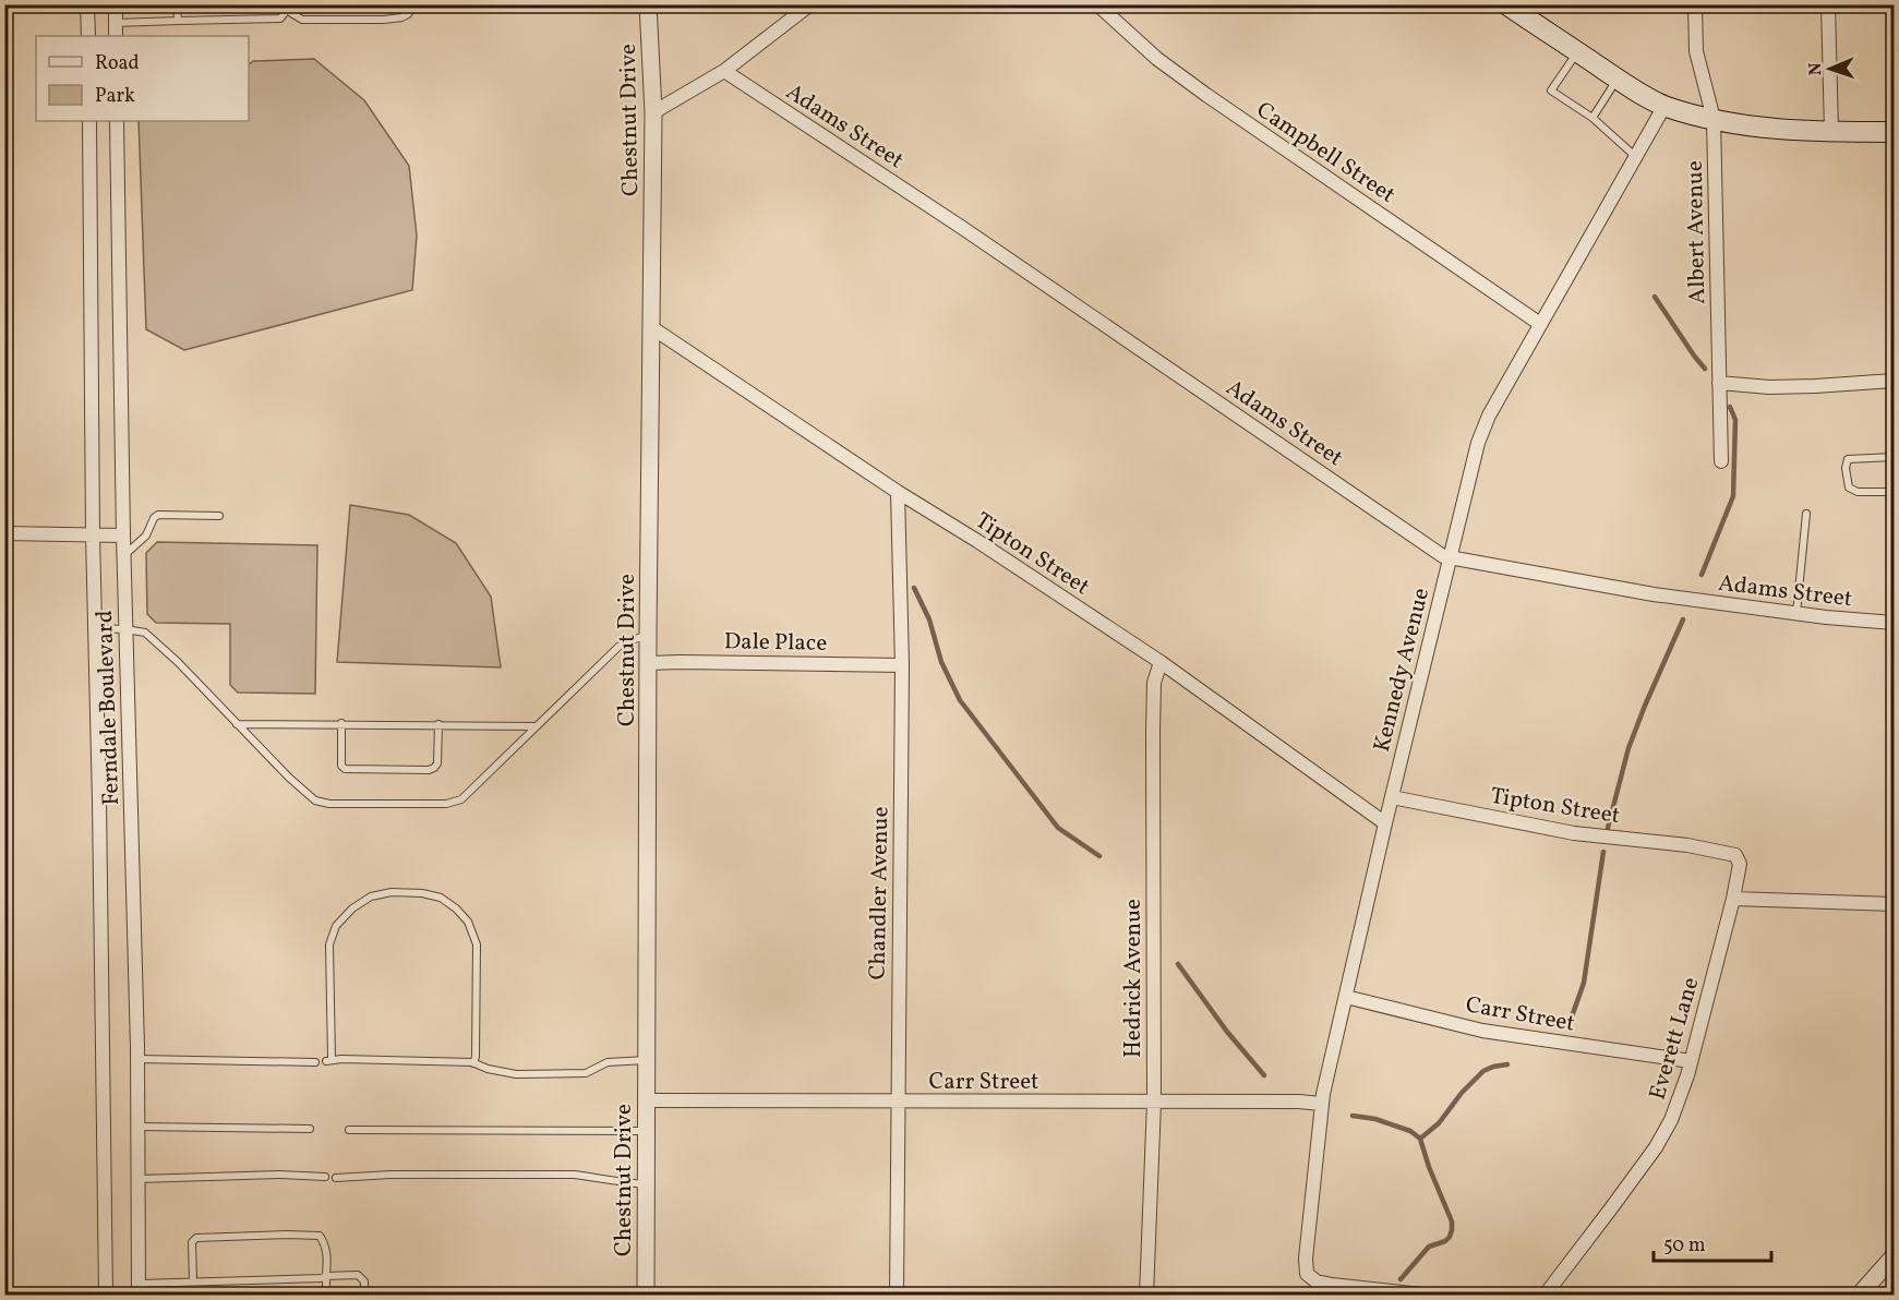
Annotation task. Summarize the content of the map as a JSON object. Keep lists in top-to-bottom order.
{
  "streets": {
    "street": [
      "Chestnut Drive",
      "Adams Street",
      "Campbell Street",
      "Albert Avenue",
      "Tipton Street",
      "Dale Place",
      "Kennedy Avenue",
      "Ferndale Boulevard",
      "Chandler Avenue",
      "Hedrick Avenue",
      "Carr Street",
      "Everett Lane"
    ]
  },
  "crossings": [
    ["Chestnut Drive", "Tipton Street"],
    ["Chestnut Drive", "Dale Place"],
    ["Chestnut Drive", "Carr Street"],
    ["Adams Street", "Kennedy Avenue"],
    ["Campbell Street", "Kennedy Avenue"],
    ["Tipton Street", "Kennedy Avenue"],
    ["Tipton Street", "Chandler Avenue"],
    ["Tipton Street", "Hedrick Avenue"],
    ["Tipton Street", "Everett Lane"],
    ["Dale Place", "Chandler Avenue"],
    ["Kennedy Avenue", "Carr Street"],
    ["Chandler Avenue", "Carr Street"],
    ["Hedrick Avenue", "Carr Street"],
    ["Carr Street", "Everett Lane"]
  ],
  "legend": ["Road", "Park"],
  "scale_bar": "50 m",
  "north": "left"
}
